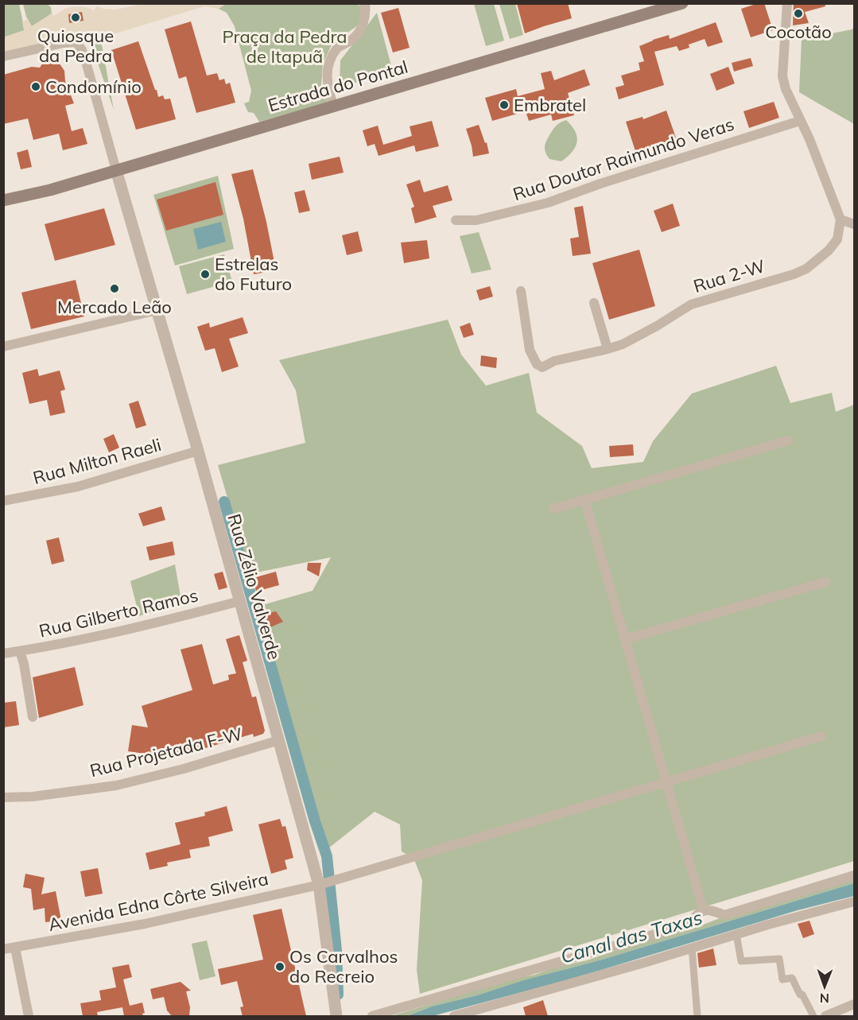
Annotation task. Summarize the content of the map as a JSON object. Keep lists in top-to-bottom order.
{
  "streets": {
    "main road": ["Estrada do Pontal"],
    "street": [
      "Rua Doutor Raimundo Veras",
      "Rua 2-W",
      "Rua Milton Raeli",
      "Rua Zélio Valverde",
      "Rua Gilberto Ramos",
      "Rua Projetada F-W",
      "Avenida Edna Côrte Silveira"
    ]
  },
  "crossings": [
    ["Estrada do Pontal", "Rua Zélio Valverde"],
    ["Rua Milton Raeli", "Rua Zélio Valverde"],
    ["Rua Zélio Valverde", "Rua Gilberto Ramos"],
    ["Rua Zélio Valverde", "Rua Projetada F-W"],
    ["Rua Zélio Valverde", "Avenida Edna Côrte Silveira"]
  ],
  "water": ["Canal das Taxas"],
  "parks": ["Praça da Pedra de Itapuã"],
  "places": [
    "Cocotão",
    "Quiosque da Pedra",
    "Condomínio",
    "Embratel",
    "Estrelas do Futuro",
    "Mercado Leão",
    "Os Carvalhos do Recreio"
  ],
  "north": "bottom"
}
